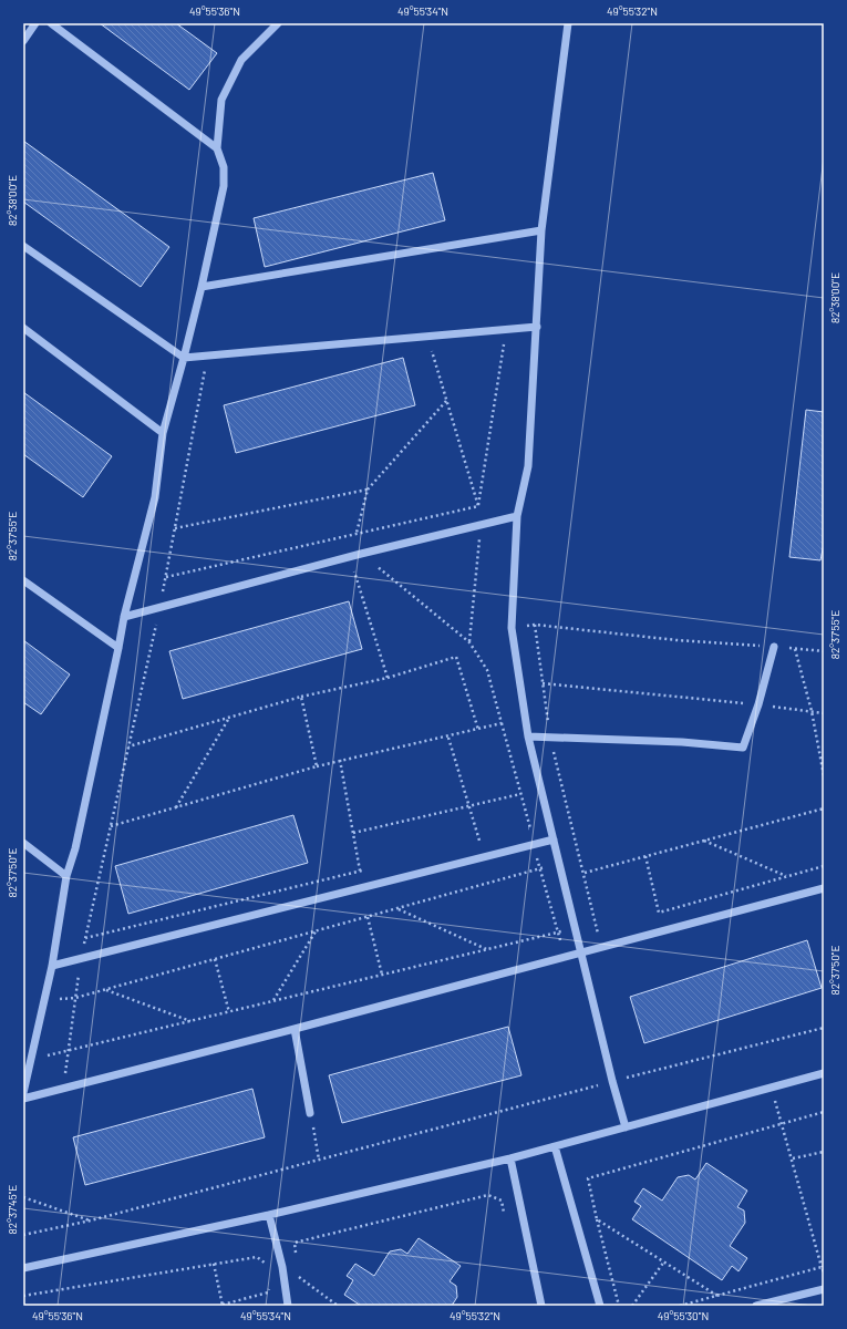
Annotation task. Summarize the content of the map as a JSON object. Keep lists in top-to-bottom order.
{
  "coordinates": [
    "49°55'36\"N",
    "49°55'34\"N",
    "49°55'32\"N",
    "82°38'00\"E",
    "82°37'55\"E",
    "82°37'50\"E",
    "82°37'45\"E",
    "49°55'30\"N"
  ]
}
